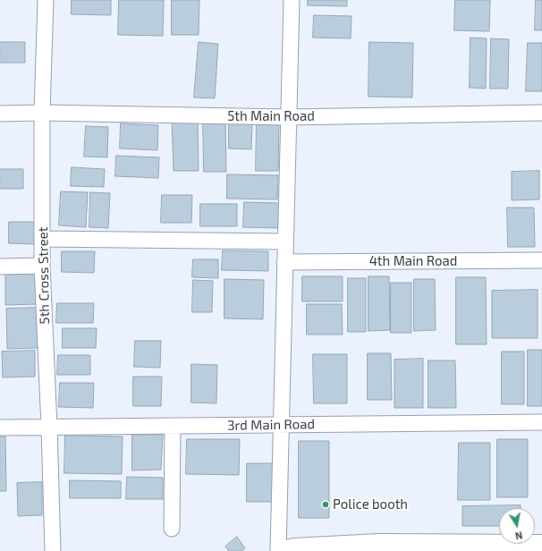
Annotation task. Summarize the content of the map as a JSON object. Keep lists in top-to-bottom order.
{
  "streets": {
    "street": [
      "5th Main Road",
      "4th Main Road",
      "5th Cross Street",
      "3rd Main Road"
    ]
  },
  "crossings": [
    ["5th Main Road", "5th Cross Street"],
    ["5th Cross Street", "3rd Main Road"]
  ],
  "places": ["Police booth"],
  "north": "bottom"
}
